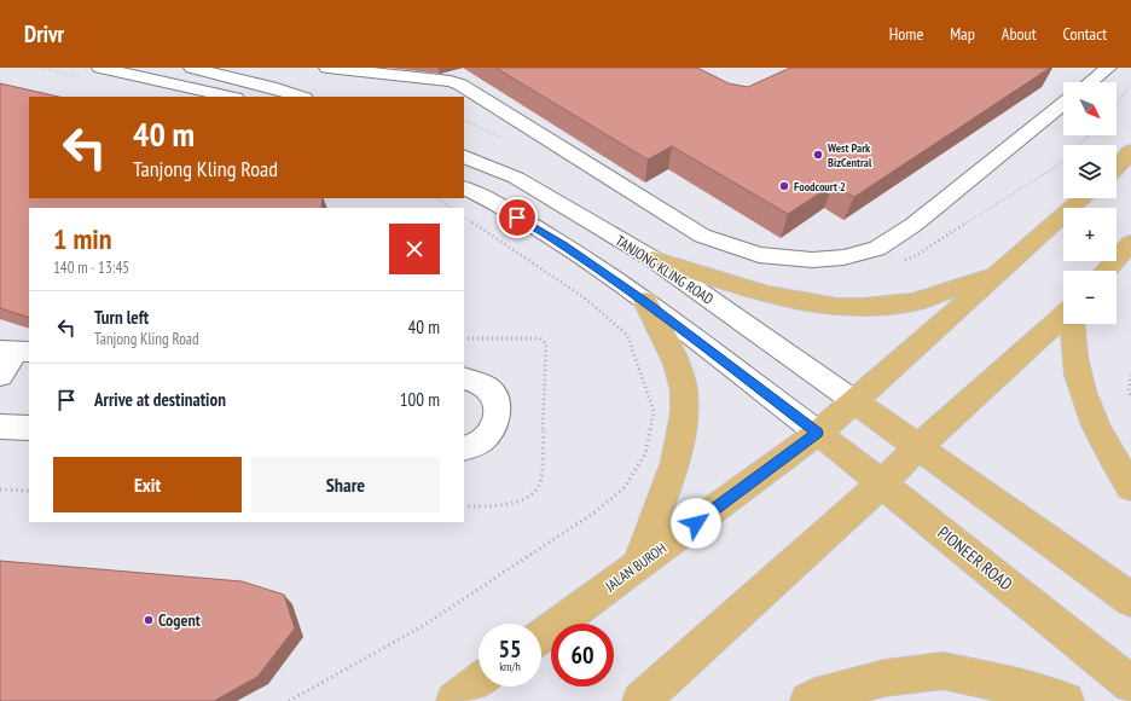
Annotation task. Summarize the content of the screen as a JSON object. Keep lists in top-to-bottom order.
{
  "streets": {
    "main road": ["PIONEER ROAD", "JALAN BUROH"],
    "street": ["TANJONG KLING ROAD"]
  },
  "crossings": [
    ["TANJONG KLING ROAD", "JALAN BUROH"],
    ["PIONEER ROAD", "JALAN BUROH"]
  ],
  "places": ["West Park BizCentral", "Foodcourt 2", "Cogent"],
  "north": "bottom right",
  "page": {
    "header": "Drivr",
    "nav": [
      "Home",
      "Map",
      "About",
      "Contact"
    ],
    "map_buttons": ["+", "−"],
    "turn": ["40 m", "Tanjong Kling Road"],
    "heading": ["1 min", "140 m · 13:45"],
    "list": [
      {
        "name": "Turn left",
        "note": "Tanjong Kling Road",
        "value": "40 m"
      },
      {
        "name": "Arrive at destination",
        "value": "100 m"
      }
    ],
    "buttons": ["Exit", "Share"],
    "speed": "55 km/h",
    "limit": "60"
  }
}
